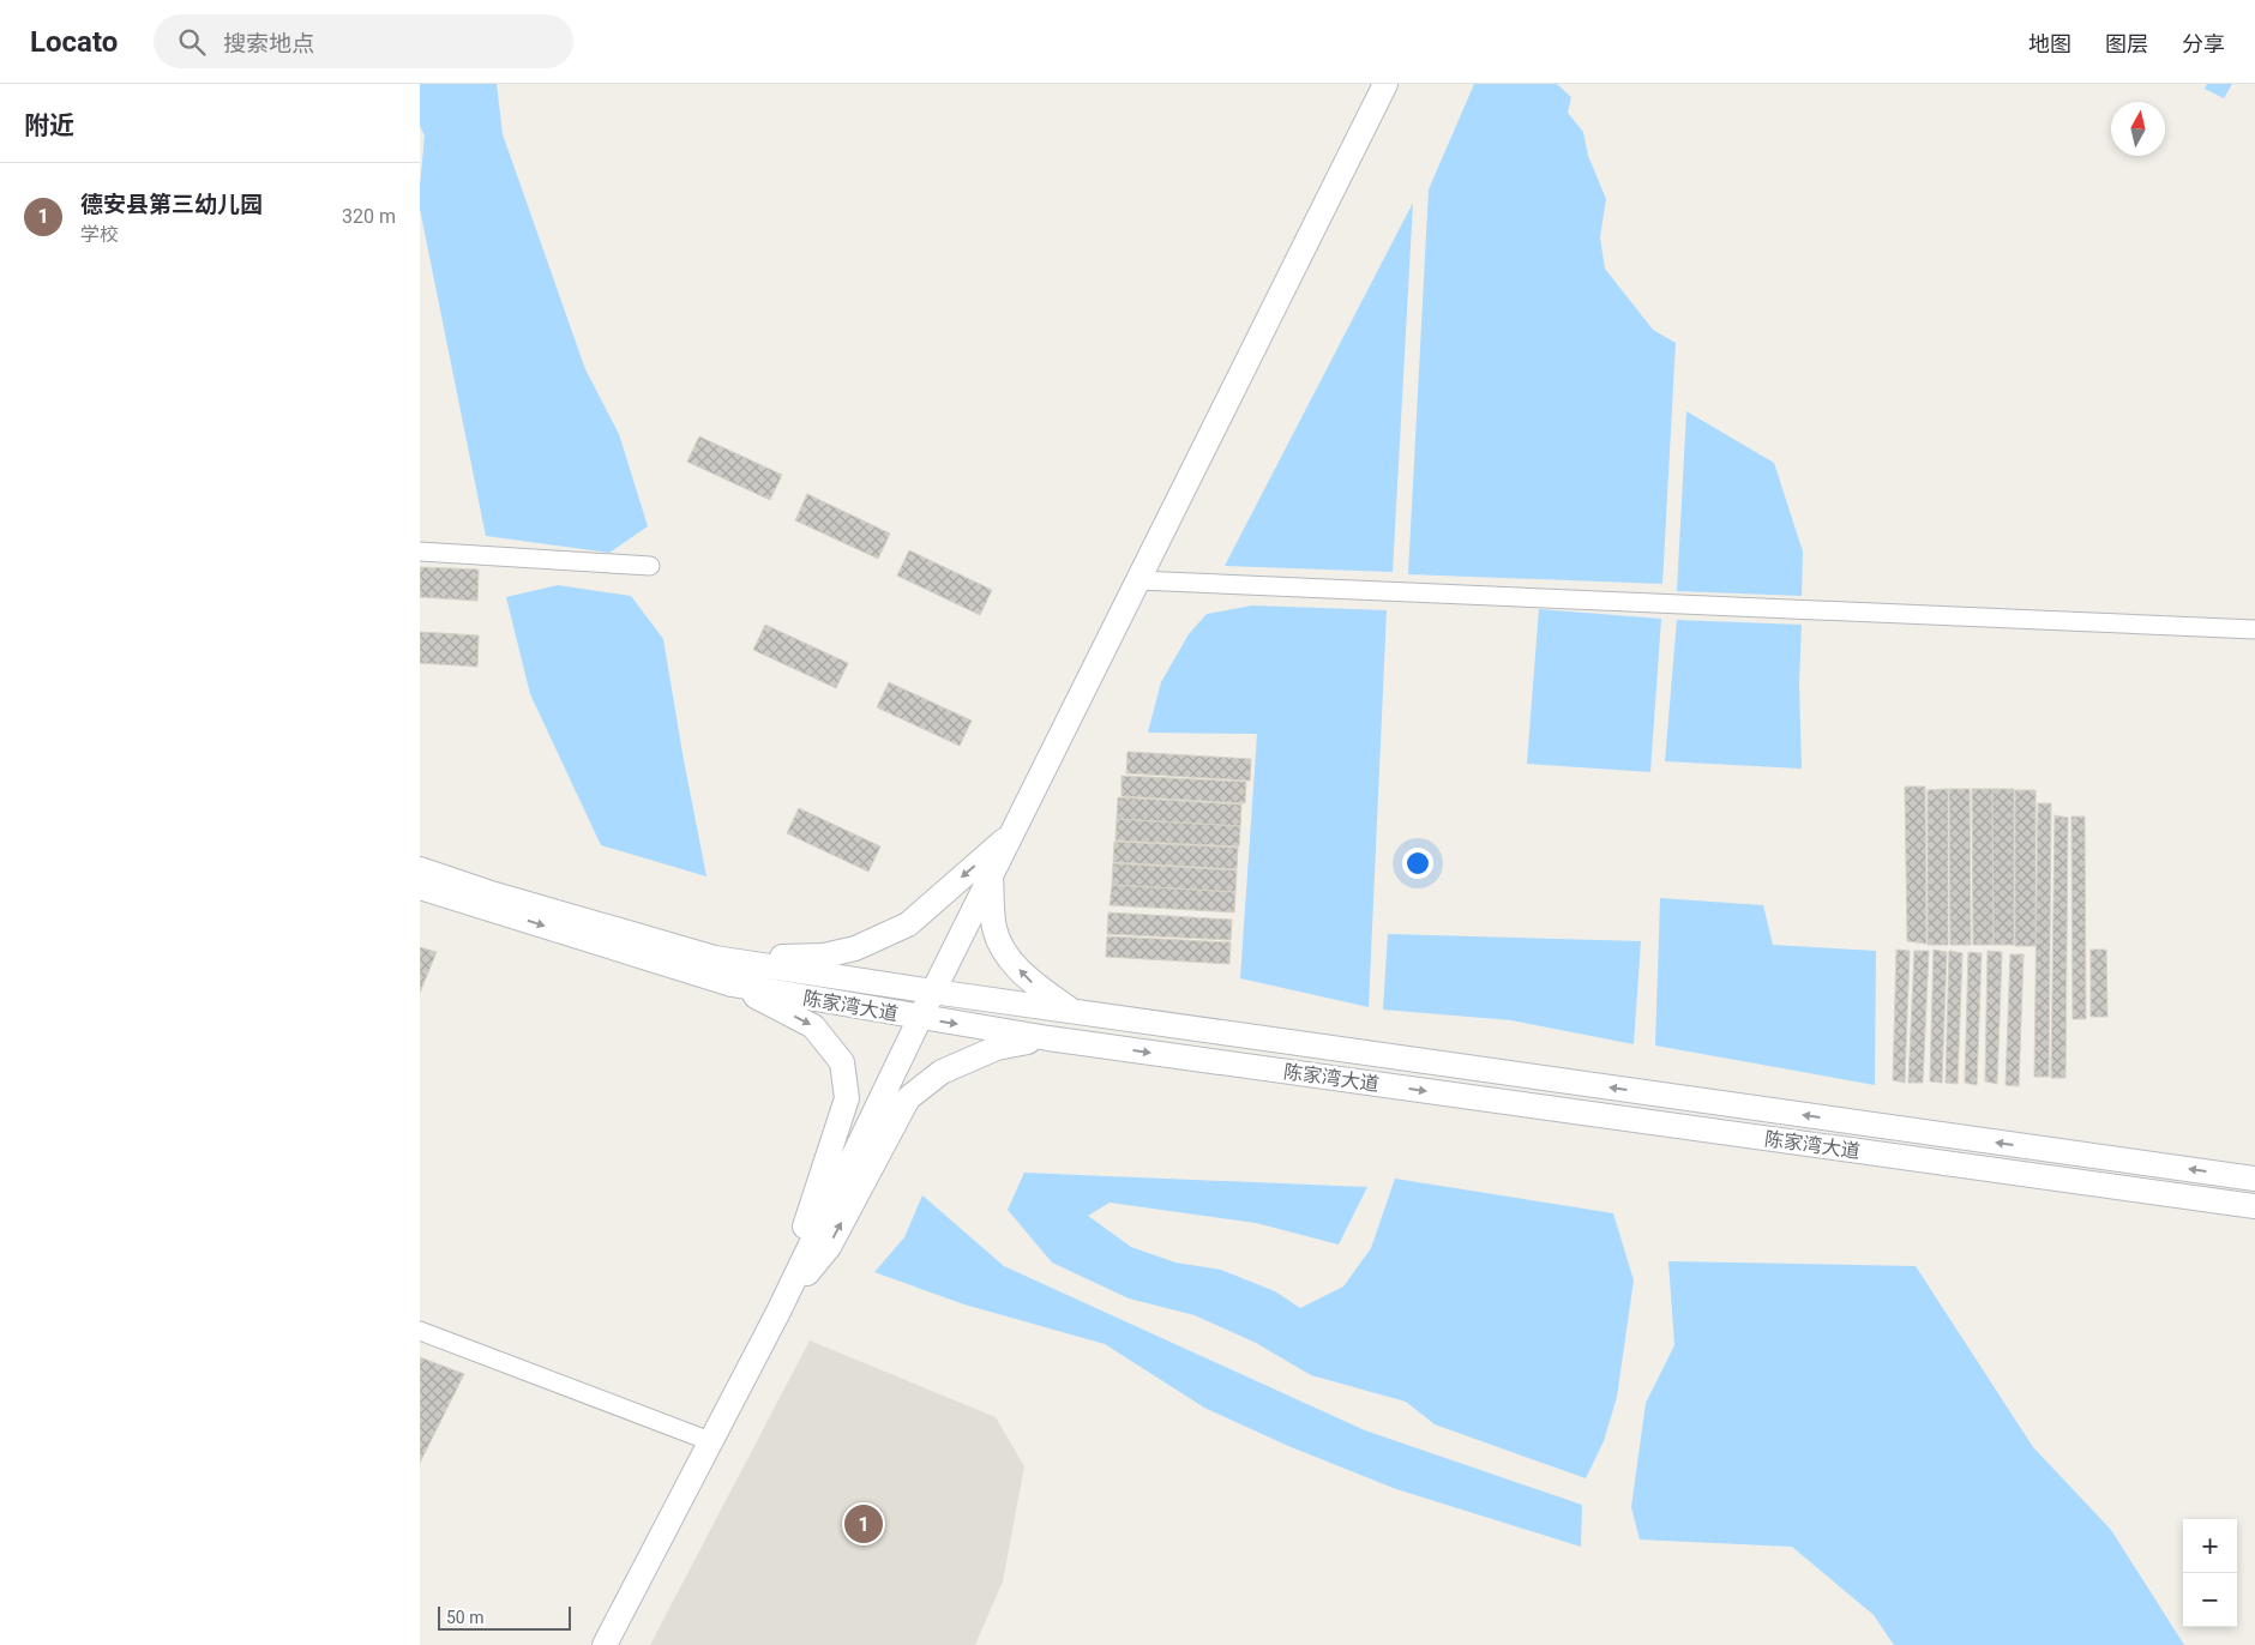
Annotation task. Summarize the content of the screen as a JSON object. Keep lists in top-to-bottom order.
{
  "streets": {
    "main road": ["陈家湾大道"]
  },
  "scale_bar": "50 m",
  "north": "top",
  "page": {
    "header": "Locato",
    "search": "搜索地点",
    "nav": ["地图", "图层", "分享"],
    "heading": "附近",
    "list": [
      {
        "mark": "1",
        "name": "德安县第三幼儿园",
        "note": "学校",
        "value": "320 m"
      }
    ],
    "pins": "1",
    "map_buttons": ["+", "−"],
    "scale": "50 m"
  }
}
